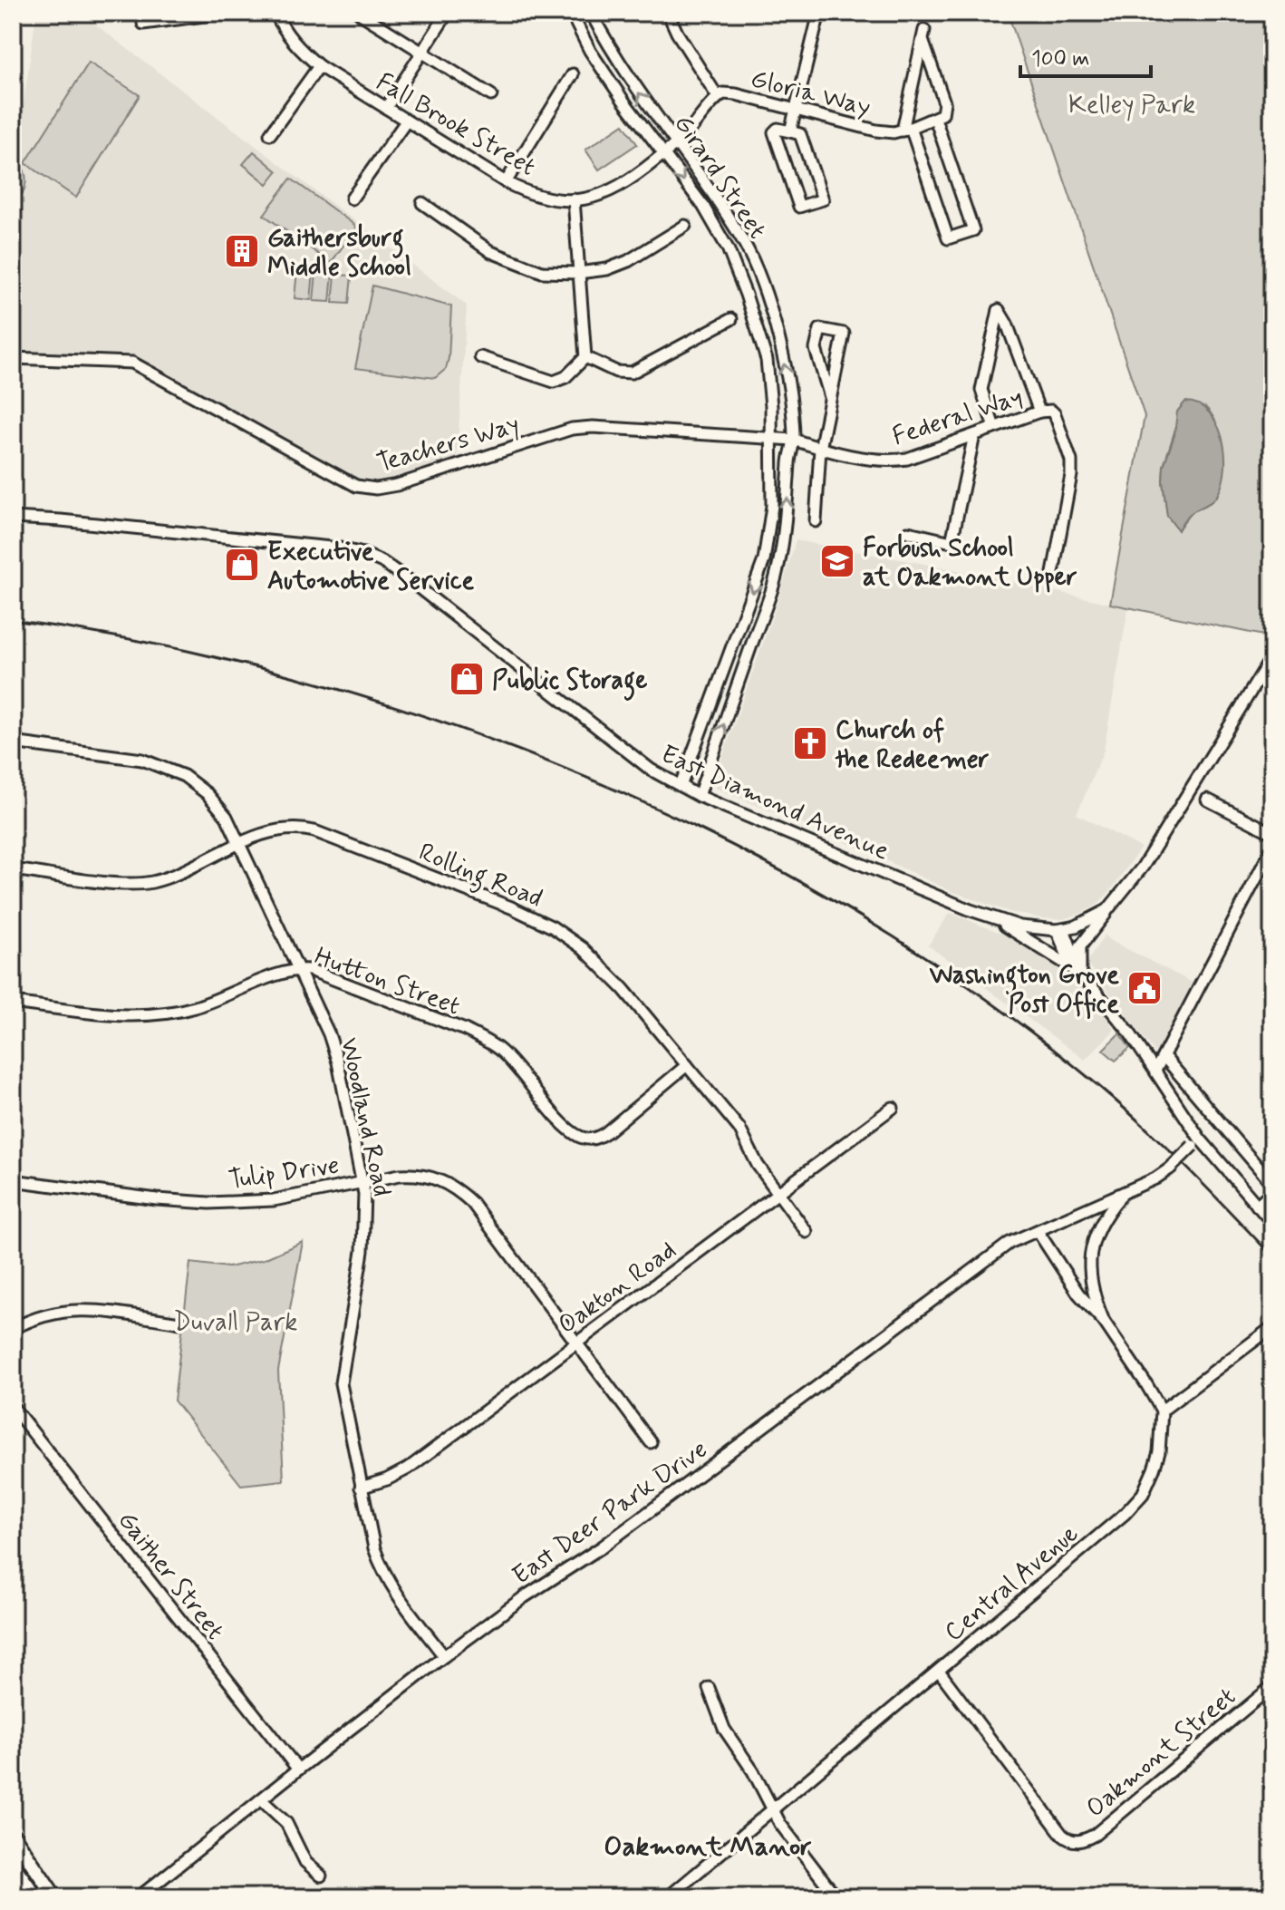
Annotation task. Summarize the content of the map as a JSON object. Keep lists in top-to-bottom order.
{
  "streets": {
    "street": [
      "Gloria Way",
      "Fall Brook Street",
      "Girard Street",
      "Federal Way",
      "Teachers Way",
      "East Diamond Avenue",
      "Rolling Road",
      "Hutton Street",
      "Woodland Road",
      "Tulip Drive",
      "Oakton Road",
      "East Deer Park Drive",
      "Gaither Street",
      "Central Avenue",
      "Oakmont Street"
    ]
  },
  "crossings": [
    ["Gloria Way", "Fall Brook Street"],
    ["Gloria Way", "Girard Street"],
    ["Fall Brook Street", "Girard Street"],
    ["Girard Street", "Federal Way"],
    ["Girard Street", "Teachers Way"],
    ["Girard Street", "East Diamond Avenue"],
    ["Federal Way", "Teachers Way"],
    ["Rolling Road", "Hutton Street"],
    ["Rolling Road", "Woodland Road"],
    ["Rolling Road", "Oakton Road"],
    ["Hutton Street", "Woodland Road"],
    ["Woodland Road", "Tulip Drive"],
    ["Woodland Road", "Oakton Road"],
    ["Woodland Road", "East Deer Park Drive"],
    ["Tulip Drive", "Oakton Road"],
    ["East Deer Park Drive", "Gaither Street"],
    ["Central Avenue", "Oakmont Street"]
  ],
  "districts": ["Oakmont Manor"],
  "parks": ["Kelley Park", "Duvall Park"],
  "places": {
    "building": ["Gaithersburg Middle School"],
    "school or university": ["Forbush School at Oakmont Upper"],
    "shop": ["Executive Automotive Service", "Public Storage"],
    "church": ["Church of the Redeemer"],
    "public building": ["Washington Grove Post Office"]
  },
  "scale_bar": "100 m"
}
